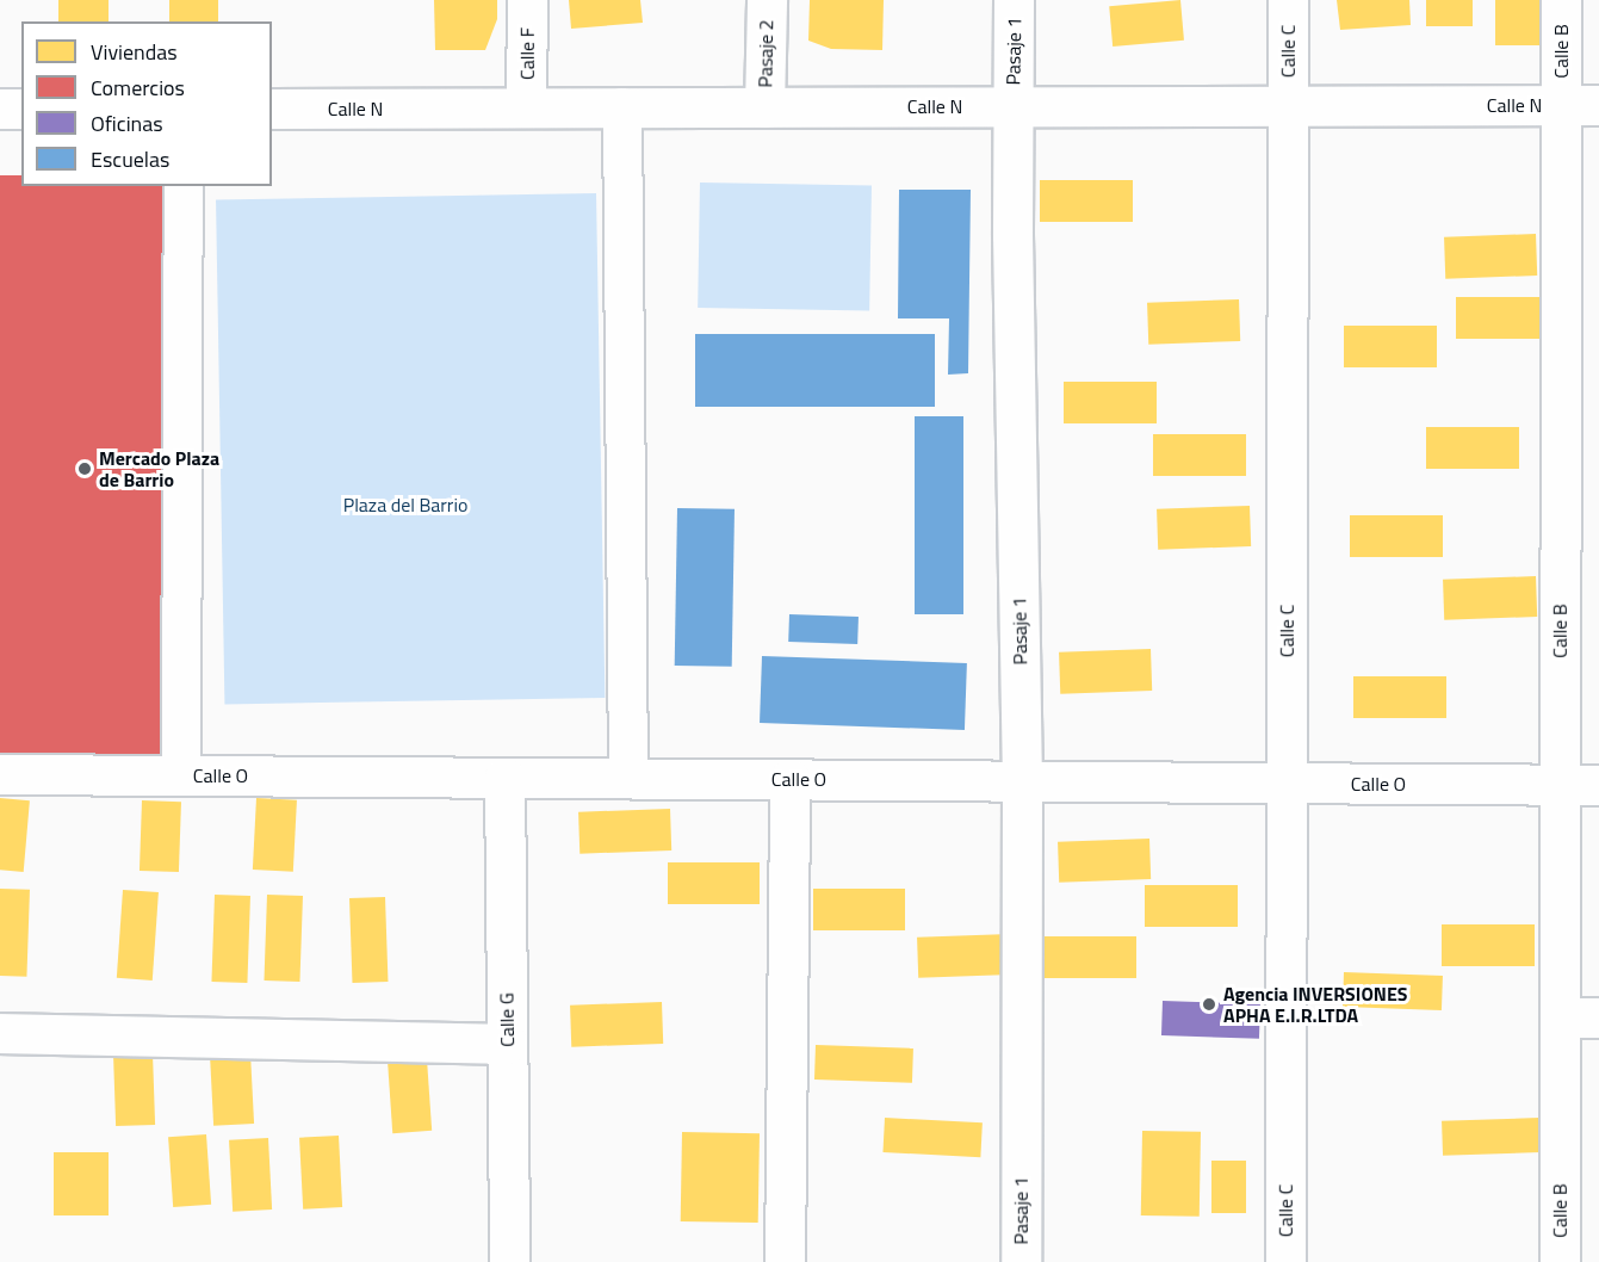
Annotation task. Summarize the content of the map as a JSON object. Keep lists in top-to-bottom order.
{
  "streets": {
    "street": [
      "Pasaje 1",
      "Calle C",
      "Calle B",
      "Calle F",
      "Pasaje 2",
      "Calle N",
      "Calle O",
      "Calle G"
    ]
  },
  "crossings": [
    ["Pasaje 1", "Calle N"],
    ["Pasaje 1", "Calle O"],
    ["Calle C", "Calle N"],
    ["Calle C", "Calle O"],
    ["Calle B", "Calle N"],
    ["Calle B", "Calle O"],
    ["Calle F", "Calle N"],
    ["Pasaje 2", "Calle N"],
    ["Calle O", "Calle G"]
  ],
  "parks": ["Plaza del Barrio"],
  "places": ["Mercado Plaza de Barrio", "Agencia INVERSIONES APHA E.I.R.LTDA"],
  "legend": [
    "Viviendas",
    "Comercios",
    "Oficinas",
    "Escuelas"
  ]
}
